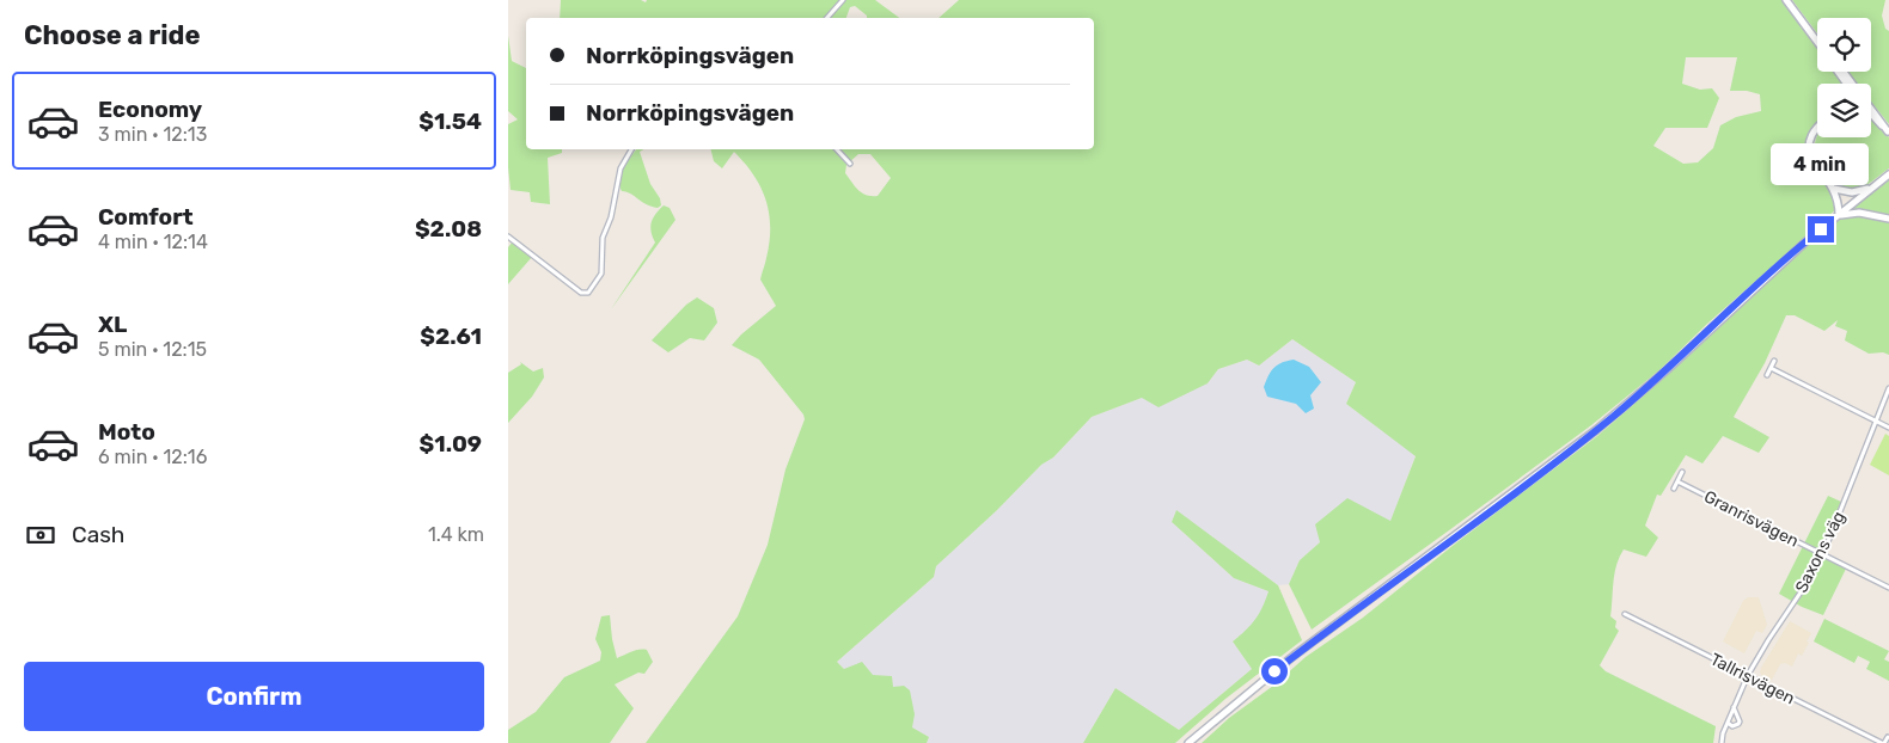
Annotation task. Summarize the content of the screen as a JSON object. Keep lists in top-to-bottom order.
{
  "streets": {
    "street": ["Granrisvägen", "Saxons väg", "Tallrisvägen"]
  },
  "crossings": [
    ["Granrisvägen", "Saxons väg"],
    ["Saxons väg", "Tallrisvägen"]
  ],
  "page": {
    "heading": "Choose a ride",
    "banner": ["Norrköpingsvägen", "Norrköpingsvägen"],
    "list": [
      {
        "name": "Economy",
        "note": "3 min · 12:13",
        "value": "$1.54"
      },
      {
        "name": "Comfort",
        "note": "4 min · 12:14",
        "value": "$2.08"
      },
      {
        "name": "XL",
        "note": "5 min · 12:15",
        "value": "$2.61"
      },
      {
        "name": "Moto",
        "note": "6 min · 12:16",
        "value": "$1.09"
      }
    ],
    "bubble": "4 min",
    "pay": ["Cash", "1.4 km"],
    "buttons": "Confirm"
  }
}
